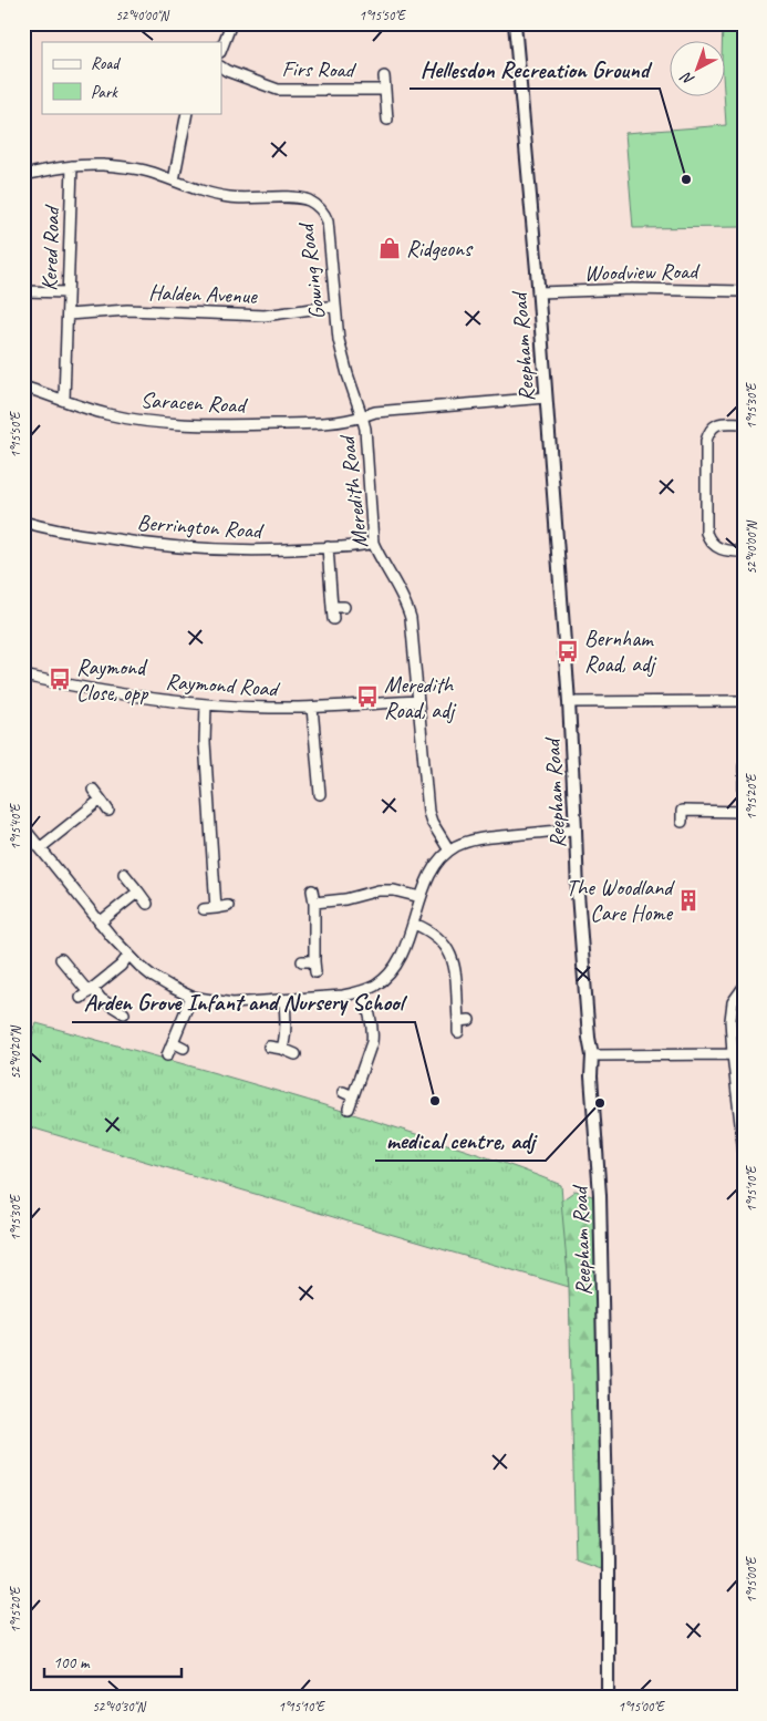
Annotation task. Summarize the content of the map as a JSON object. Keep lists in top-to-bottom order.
{
  "streets": {
    "street": [
      "Firs Road",
      "Kered Road",
      "Woodview Road",
      "Gowing Road",
      "Halden Avenue",
      "Reepham Road",
      "Saracen Road",
      "Meredith Road",
      "Berrington Road",
      "Raymond Road"
    ]
  },
  "crossings": [
    ["Kered Road", "Gowing Road"],
    ["Kered Road", "Halden Avenue"],
    ["Kered Road", "Saracen Road"],
    ["Woodview Road", "Reepham Road"],
    ["Gowing Road", "Halden Avenue"],
    ["Gowing Road", "Saracen Road"],
    ["Gowing Road", "Meredith Road"],
    ["Saracen Road", "Meredith Road"],
    ["Meredith Road", "Berrington Road"],
    ["Meredith Road", "Raymond Road"]
  ],
  "places": {
    "other": ["Hellesdon Recreation Ground", "Arden Grove Infant and Nursery School", "medical centre, adj"],
    "shop": ["Ridgeons"],
    "bus stop": ["Bernham Road, adj", "Raymond Close, opp", "Meredith Road, adj"],
    "building": ["The Woodland Care Home"]
  },
  "legend": ["Road", "Park"],
  "scale_bar": "100 m",
  "north": "bottom left",
  "coordinates": [
    "52°40'00\"N",
    "1°15'50\"E",
    "1°15'30\"E",
    "1°15'20\"E",
    "1°15'40\"E",
    "52°40'20\"N",
    "1°15'10\"E",
    "1°15'00\"E",
    "52°40'30\"N"
  ]
}
